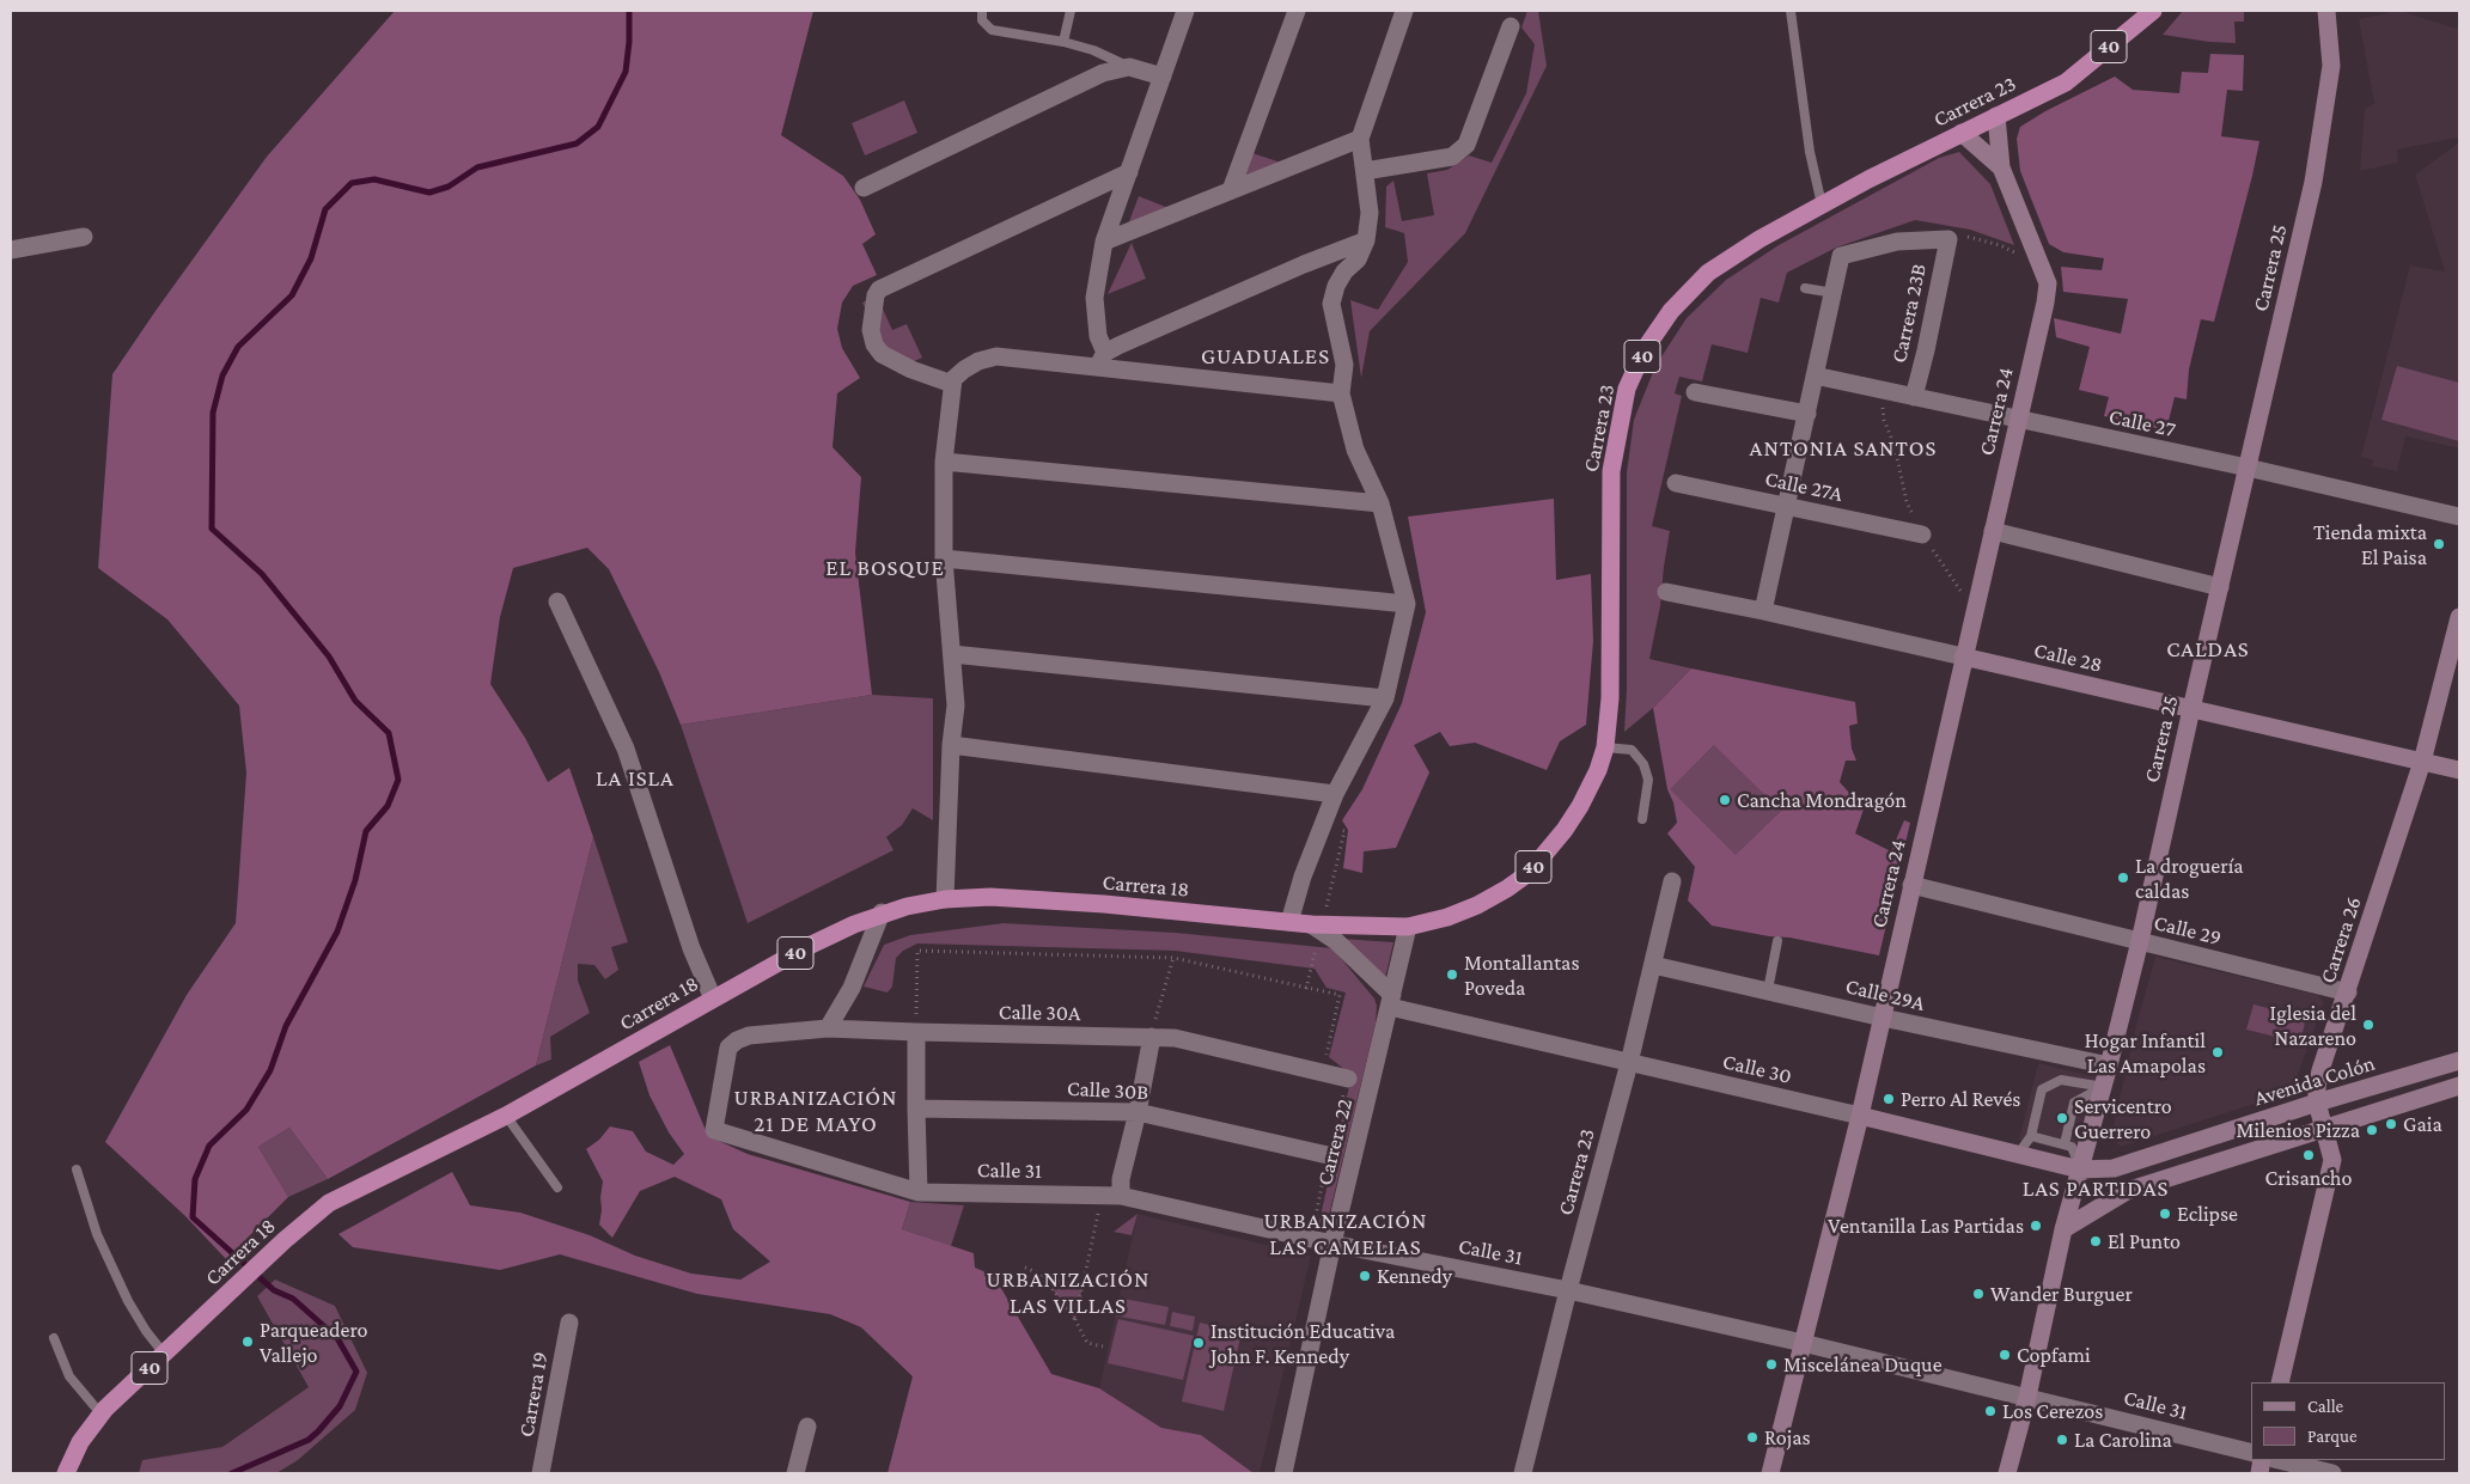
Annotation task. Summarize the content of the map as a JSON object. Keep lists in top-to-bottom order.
{
  "streets": {
    "highway": ["40", "Carrera 23", "Carrera 18"],
    "street": [
      "Carrera 25",
      "Carrera 23B",
      "Carrera 24",
      "Calle 27",
      "Calle 27A",
      "Calle 28",
      "Calle 29",
      "Carrera 26",
      "Calle 29A",
      "Calle 30A",
      "Calle 30",
      "Avenida Colón",
      "Calle 30B",
      "Carrera 22",
      "Calle 31",
      "Carrera 19"
    ]
  },
  "crossings": [
    ["Carrera 23", "Carrera 24"],
    ["Carrera 23", "Carrera 18"],
    ["Carrera 23", "Calle 29A"],
    ["Carrera 23", "Calle 30"],
    ["Carrera 23", "Carrera 22"],
    ["Carrera 23", "Calle 31"],
    ["Carrera 25", "Calle 27"],
    ["Carrera 25", "Calle 28"],
    ["Carrera 25", "Calle 29"],
    ["Carrera 25", "Calle 29A"],
    ["Carrera 25", "Calle 30"],
    ["Carrera 25", "Calle 31"],
    ["Carrera 23B", "Calle 27"],
    ["Carrera 24", "Calle 27"],
    ["Carrera 24", "Calle 28"],
    ["Carrera 24", "Calle 29"],
    ["Carrera 24", "Calle 29A"],
    ["Carrera 24", "Calle 30"],
    ["Carrera 24", "Calle 31"],
    ["Calle 28", "Carrera 26"],
    ["Carrera 18", "Carrera 22"],
    ["Calle 29", "Carrera 26"],
    ["Carrera 26", "Avenida Colón"],
    ["Calle 30A", "Calle 31"],
    ["Calle 30", "Avenida Colón"],
    ["Calle 30", "Carrera 22"],
    ["Carrera 22", "Calle 31"]
  ],
  "districts": [
    "GUADUALES",
    "ANTONIA SANTOS",
    "EL BOSQUE",
    "CALDAS",
    "LA ISLA",
    "URBANIZACIÓN 21 DE MAYO",
    "LAS PARTIDAS",
    "URBANIZACIÓN LAS CAMELIAS",
    "URBANIZACIÓN LAS VILLAS"
  ],
  "places": [
    "Tienda mixta El Paisa",
    "Cancha Mondragón",
    "La droguería caldas",
    "Montallantas Poveda",
    "Iglesia del Nazareno",
    "Hogar Infantil Las Amapolas",
    "Perro Al Revés",
    "Servicentro Guerrero",
    "Gaia",
    "Milenios Pizza",
    "Crisancho",
    "Eclipse",
    "Ventanilla Las Partidas",
    "El Punto",
    "Kennedy",
    "Wander Burguer",
    "Parqueadero Vallejo",
    "Institución Educativa John F. Kennedy",
    "Copfami",
    "Miscelánea Duque",
    "Los Cerezos",
    "Rojas",
    "La Carolina"
  ],
  "legend": ["Calle", "Parque"]
}
